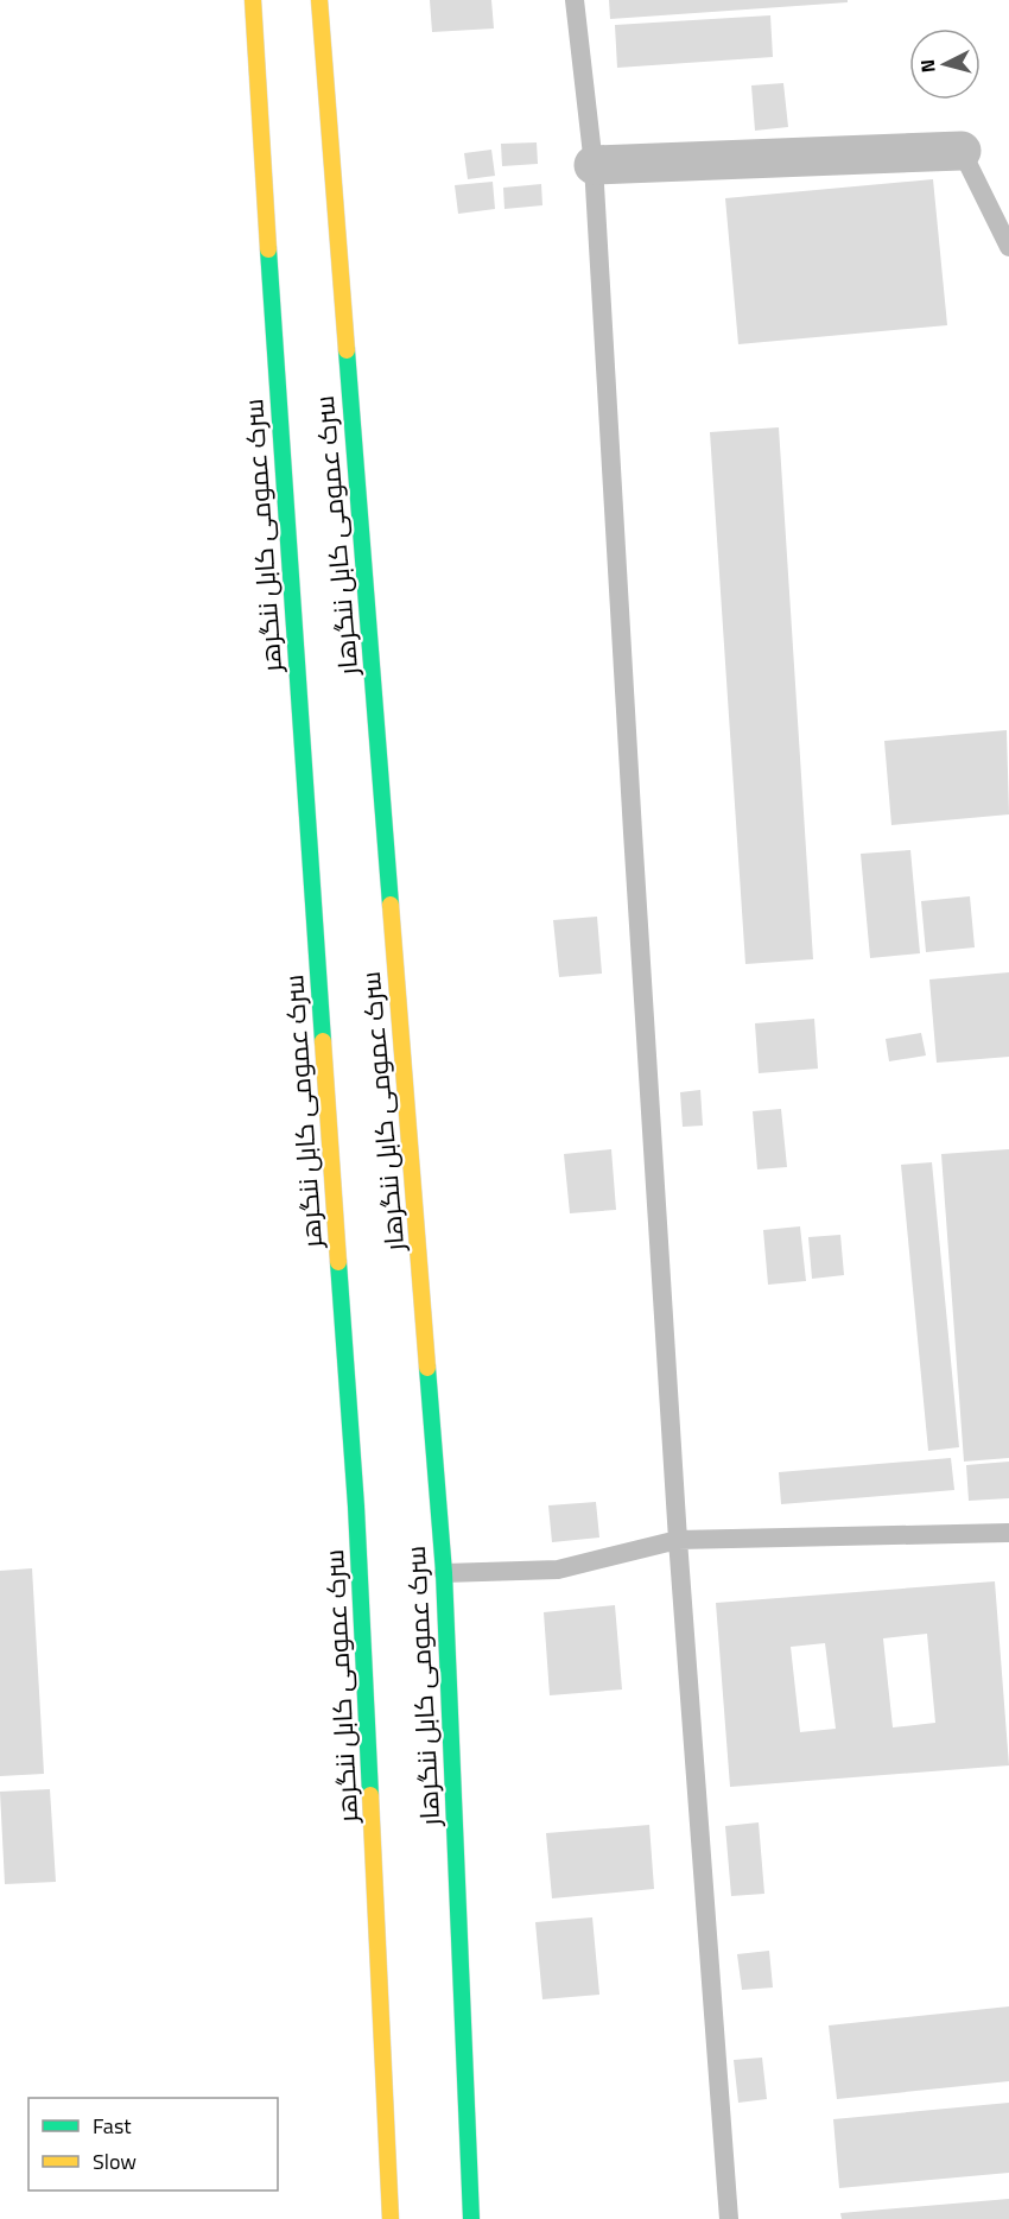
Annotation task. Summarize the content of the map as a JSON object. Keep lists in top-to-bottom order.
{
  "streets": {
    "highway": ["سرک عمومی کابل ننگرهر", "سرک عمومی کابل ننگرهار"]
  },
  "legend": ["Fast", "Slow"],
  "north": "left"
}
